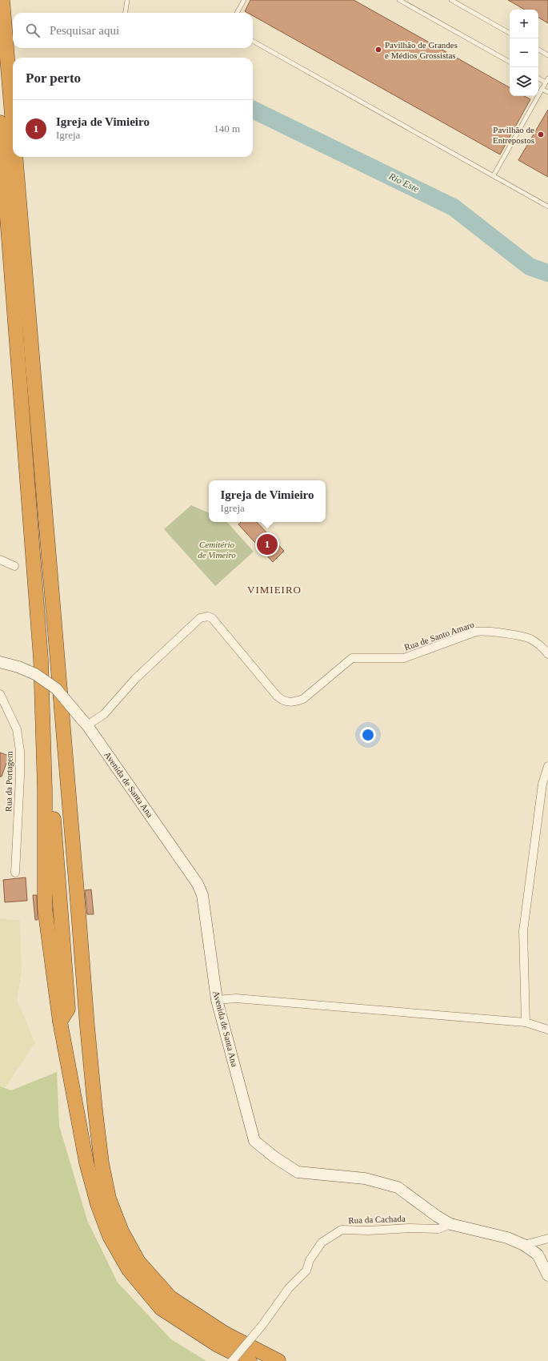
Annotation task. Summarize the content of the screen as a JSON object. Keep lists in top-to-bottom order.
{
  "streets": {
    "street": [
      "Rua de Santo Amaro",
      "Rua da Portagem",
      "Avenida de Santa Ana",
      "Rua da Cachada"
    ]
  },
  "crossings": [
    ["Rua de Santo Amaro", "Avenida de Santa Ana"],
    ["Avenida de Santa Ana", "Rua da Cachada"]
  ],
  "districts": ["VIMIEIRO"],
  "water": ["Rio Este"],
  "parks": ["Cemitério de Vimeiro"],
  "places": ["Pavilhão de Grandes e Médios Grossistas", "Pavilhão de Entrepostos"],
  "page": {
    "map_buttons": ["+", "−"],
    "search": "Pesquisar aqui",
    "heading": "Por perto",
    "list": [
      {
        "mark": "1",
        "name": "Igreja de Vimieiro",
        "note": "Igreja",
        "value": "140 m"
      }
    ],
    "popup": ["Igreja de Vimieiro", "Igreja"],
    "pins": "1"
  }
}
